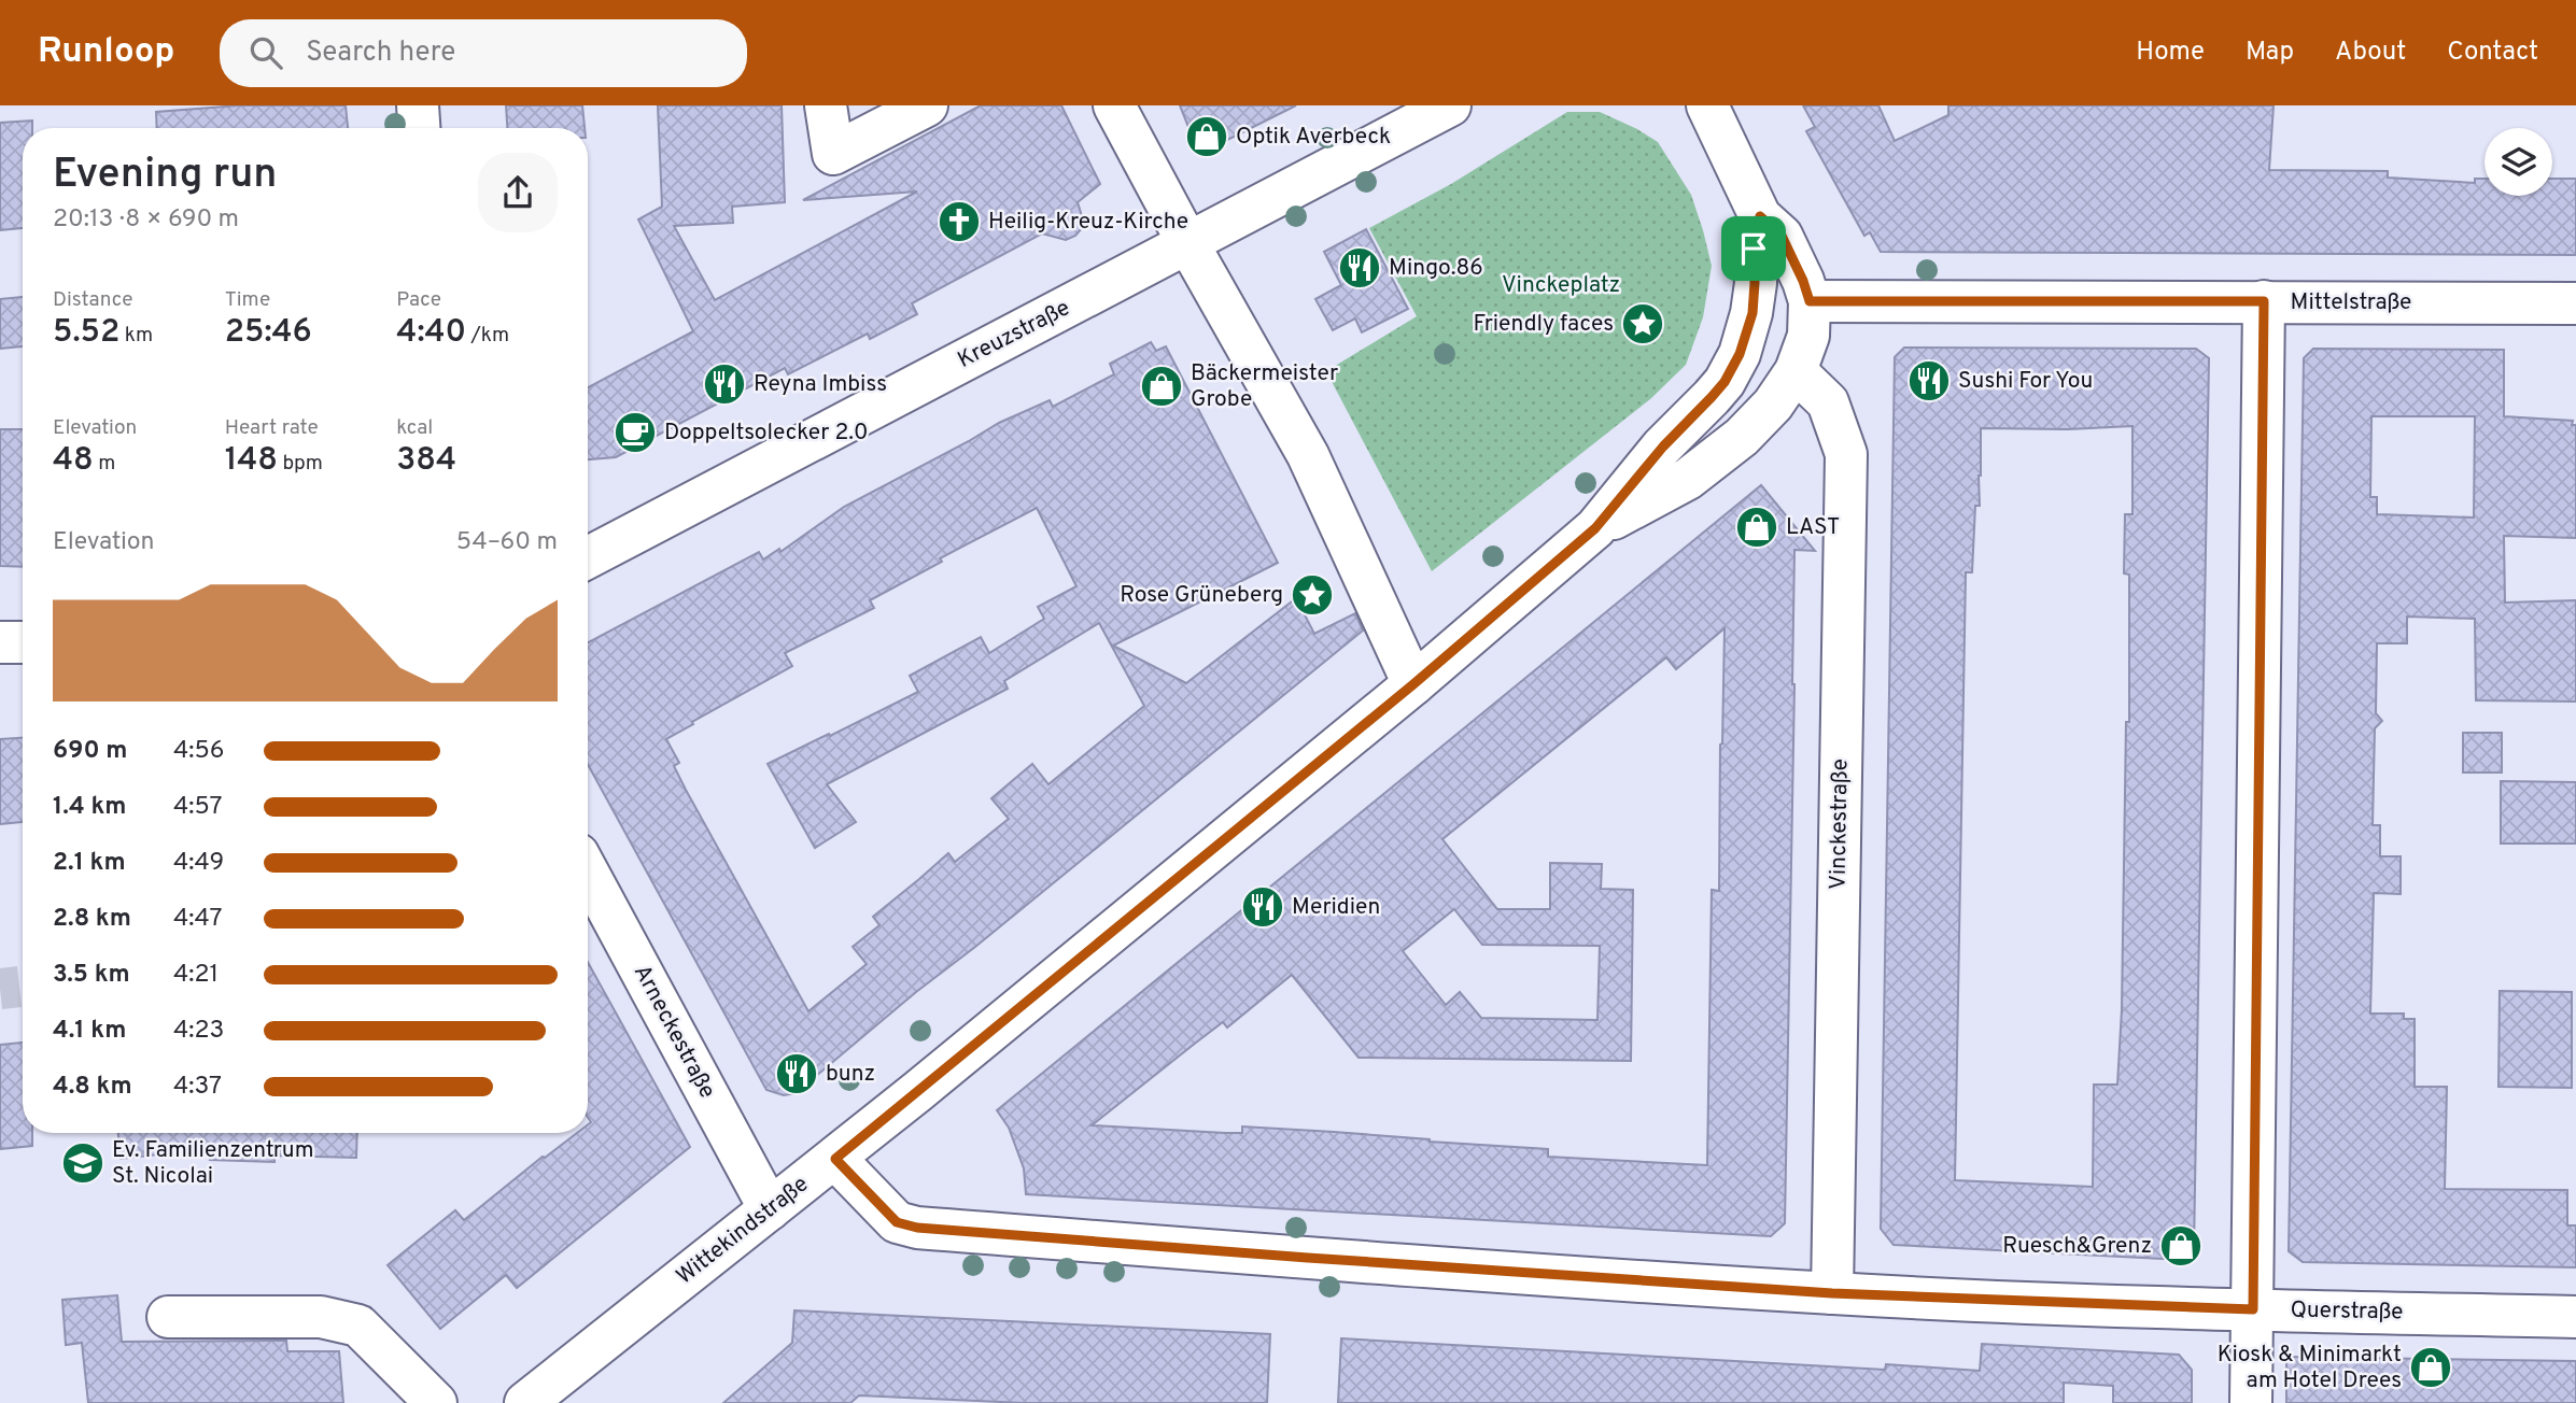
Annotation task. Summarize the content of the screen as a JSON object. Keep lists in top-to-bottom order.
{
  "streets": {
    "street": [
      "Mittelstraße",
      "Kreuzstraße",
      "Vinckestraße",
      "Arneckestraße",
      "Wittekindstraße",
      "Querstraße"
    ]
  },
  "crossings": [
    ["Vinckestraße", "Querstraße"],
    ["Arneckestraße", "Wittekindstraße"],
    ["Wittekindstraße", "Querstraße"]
  ],
  "parks": ["Vinckeplatz"],
  "places": {
    "shop": [
      "Optik Averbeck",
      "Bäckermeister Grobe",
      "LAST",
      "Ruesch&Grenz",
      "Kiosk & Minimarkt am Hotel Drees"
    ],
    "church": ["Heilig-Kreuz-Kirche"],
    "restaurant": [
      "Mingo.86",
      "Sushi For You",
      "Reyna Imbiss",
      "Meridien",
      "bunz"
    ],
    "place": ["Friendly faces", "Rose Grüneberg"],
    "cafe": ["Doppeltsolecker 2.0"],
    "school or university": ["Ev. Familienzentrum St. Nicolai"]
  },
  "page": {
    "header": "Runloop",
    "search": "Search here",
    "nav": [
      "Home",
      "Map",
      "About",
      "Contact"
    ],
    "heading": ["Evening run", "20:13 · 8 × 690 m"],
    "stats": [
      ["Distance", "5.52 km"],
      ["Time", "25:46"],
      ["Pace", "4:40 /km"],
      ["Elevation", "48 m"],
      ["Heart rate", "148 bpm"],
      ["kcal", "384"]
    ],
    "chart": ["Elevation", "54–60 m"],
    "list": [
      {
        "name": "690 m",
        "note": "4:56"
      },
      {
        "name": "1.4 km",
        "note": "4:57"
      },
      {
        "name": "2.1 km",
        "note": "4:49"
      },
      {
        "name": "2.8 km",
        "note": "4:47"
      },
      {
        "name": "3.5 km",
        "note": "4:21"
      },
      {
        "name": "4.1 km",
        "note": "4:23"
      },
      {
        "name": "4.8 km",
        "note": "4:37"
      }
    ]
  }
}
